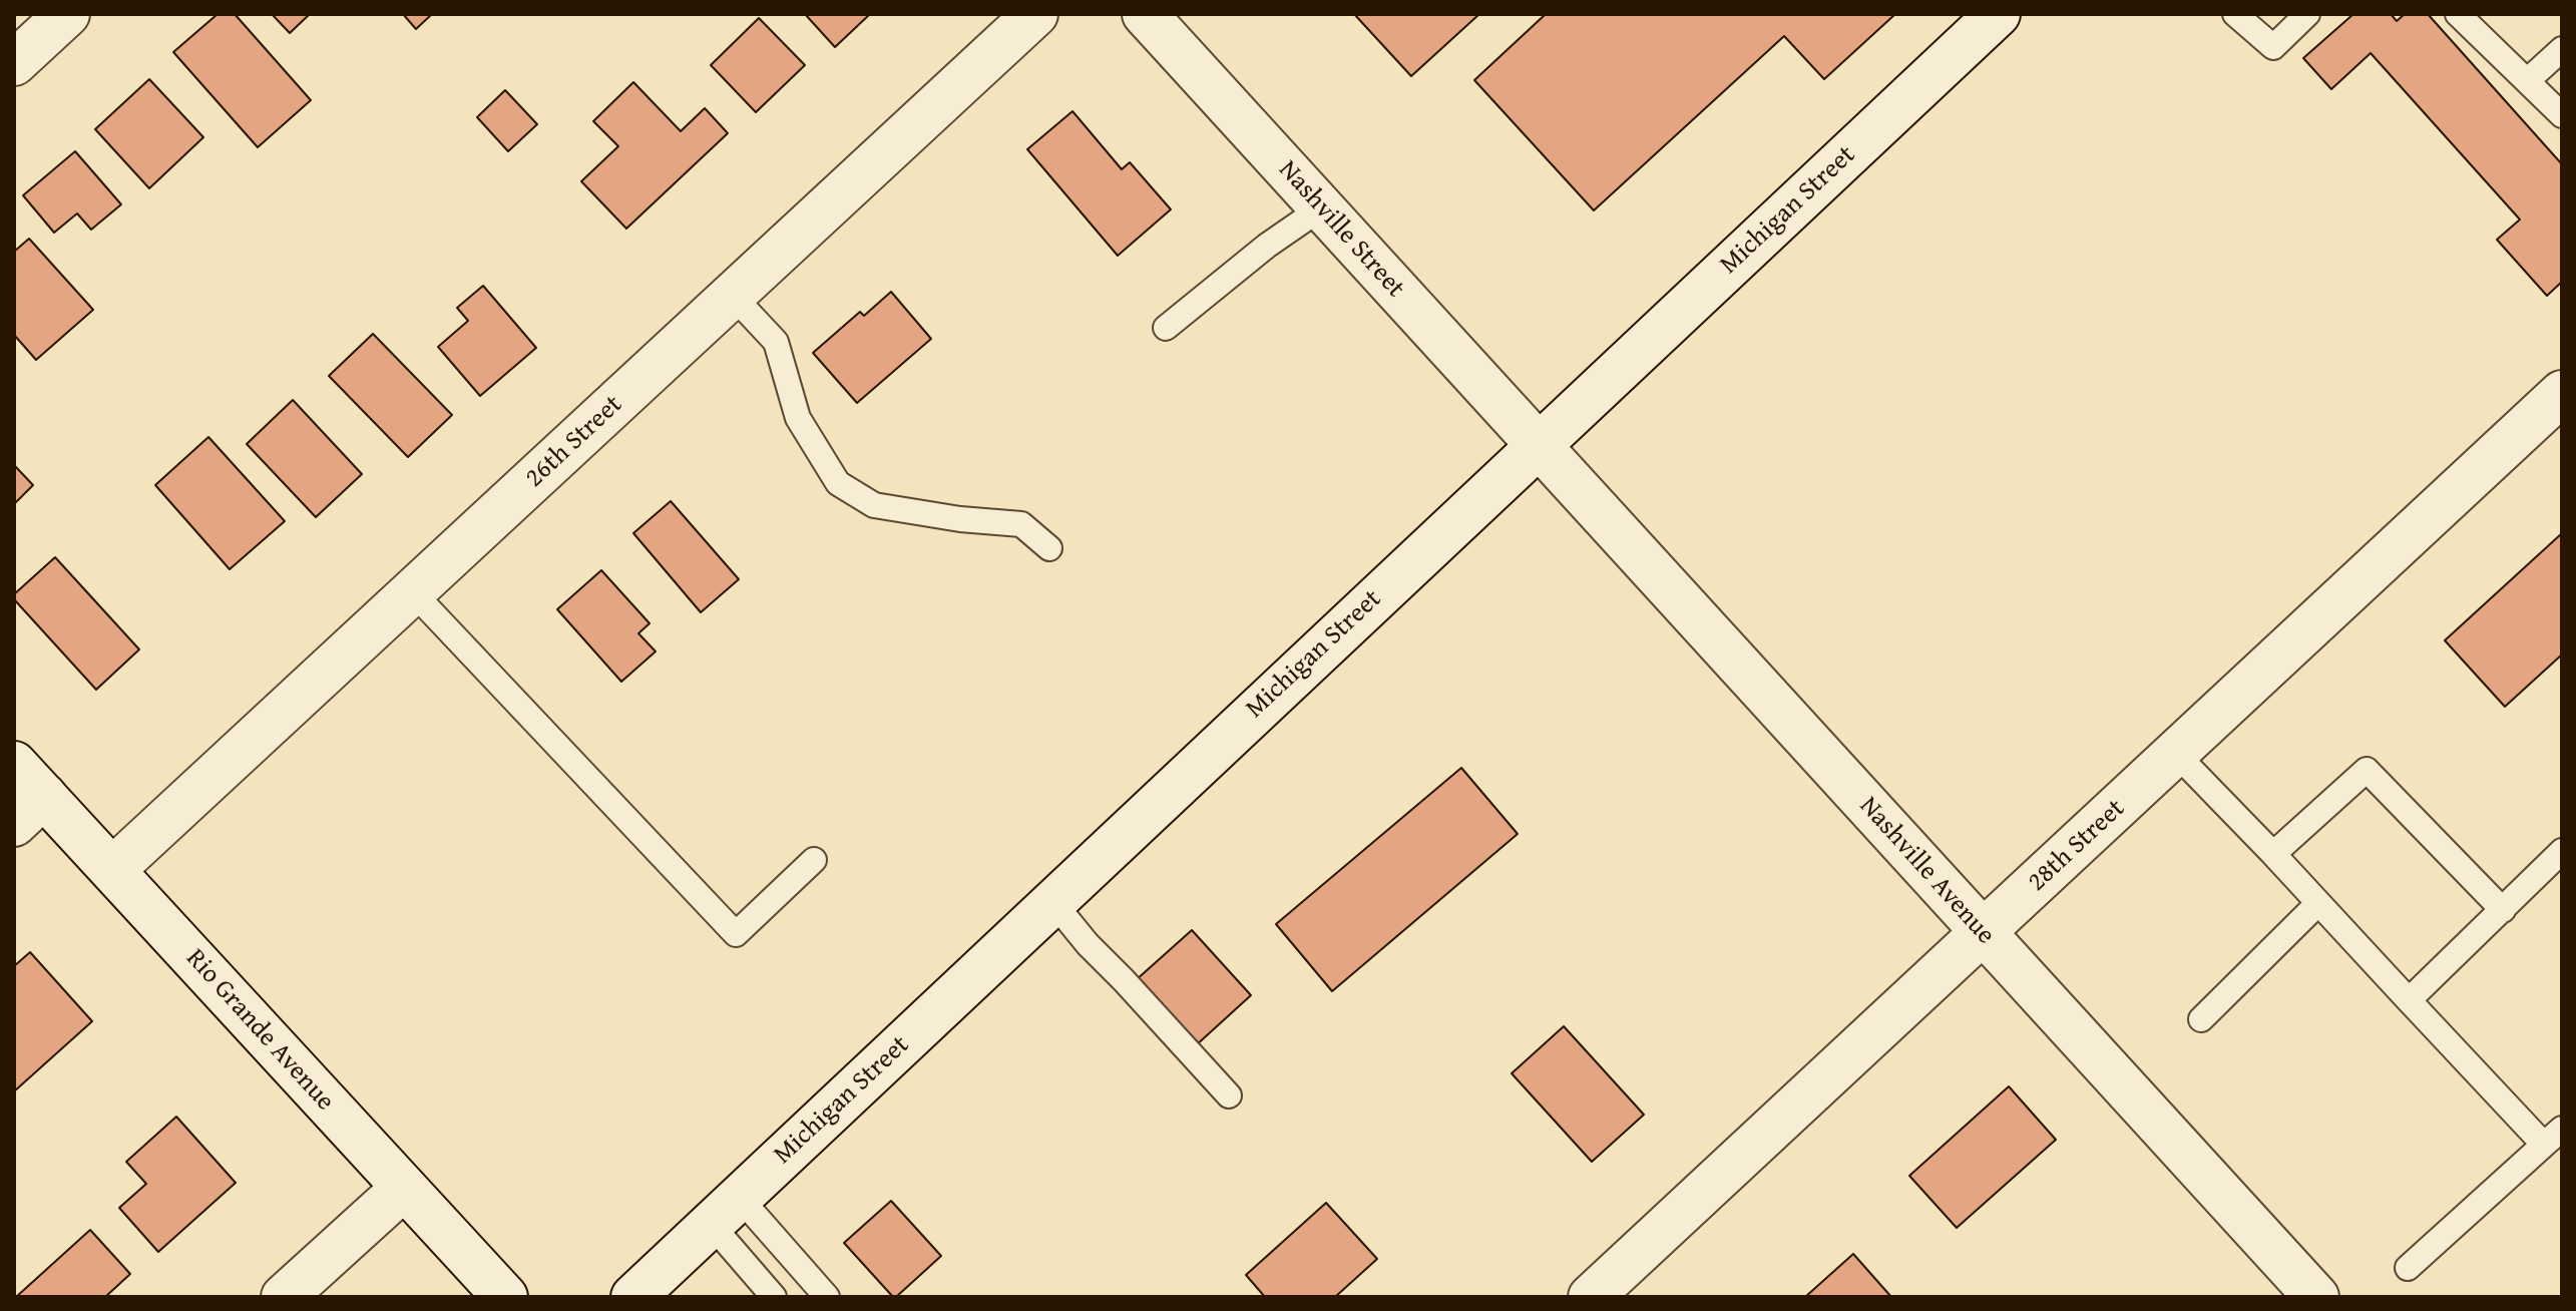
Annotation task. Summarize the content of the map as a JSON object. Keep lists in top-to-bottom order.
{
  "streets": {
    "street": [
      "Michigan Street",
      "Nashville Street",
      "26th Street",
      "28th Street",
      "Nashville Avenue",
      "Rio Grande Avenue"
    ]
  },
  "crossings": [
    ["Michigan Street", "Nashville Street"],
    ["Michigan Street", "Nashville Avenue"],
    ["Nashville Street", "Nashville Avenue"],
    ["26th Street", "Rio Grande Avenue"],
    ["28th Street", "Nashville Avenue"]
  ]
}
